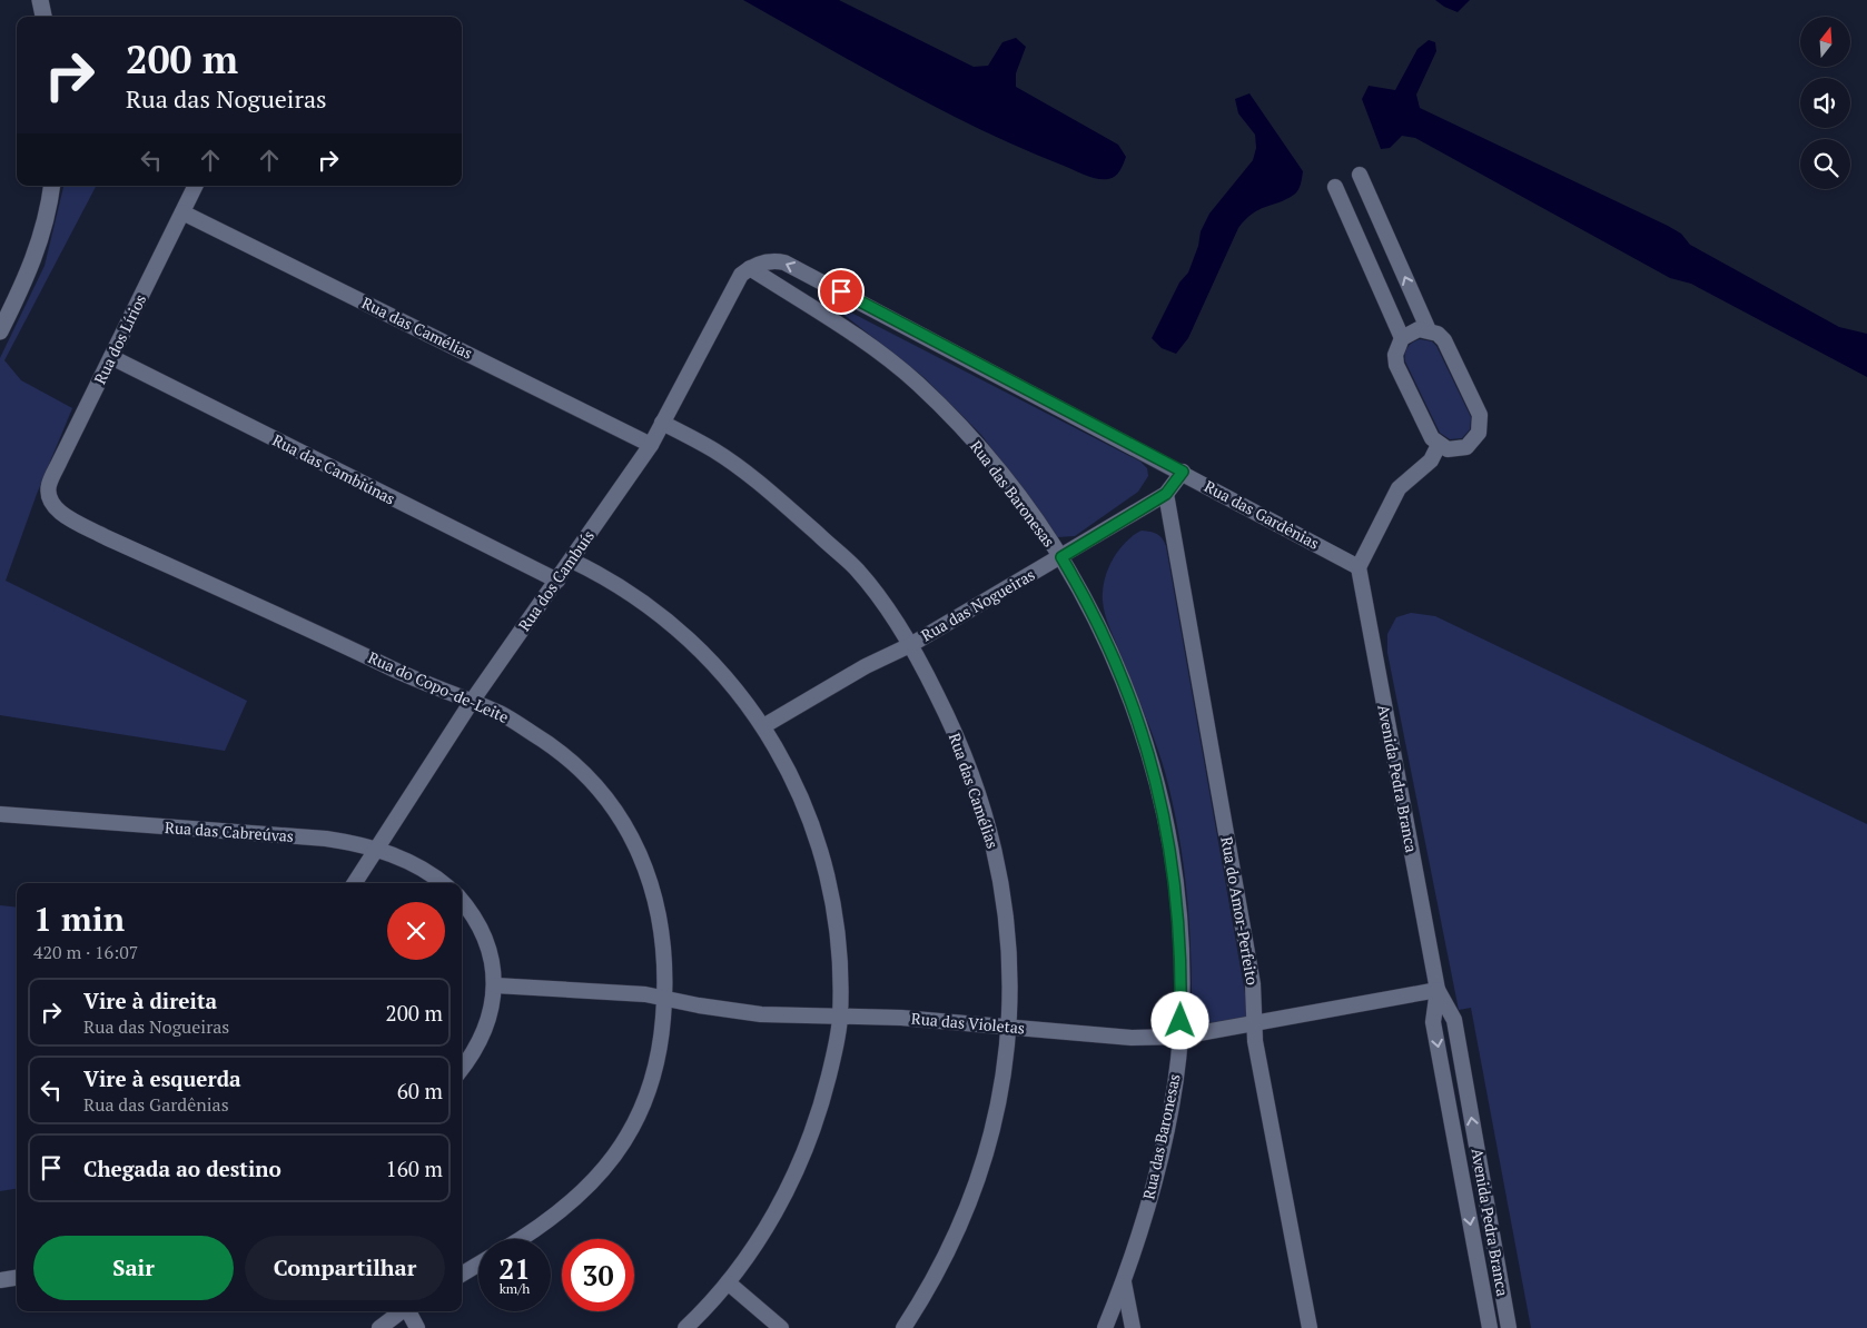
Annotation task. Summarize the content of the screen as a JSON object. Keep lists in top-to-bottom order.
{
  "streets": {
    "street": [
      "Rua das Camélias",
      "Rua dos Lírios",
      "Rua das Cambiúnas",
      "Rua das Baronesas",
      "Rua das Gardênias",
      "Rua dos Cambuís",
      "Rua das Nogueiras",
      "Rua do Copo-de-Leite",
      "Avenida Pedra Branca",
      "Rua das Cabreúvas",
      "Rua do Amor-Perfeito",
      "Rua das Violetas"
    ]
  },
  "crossings": [
    ["Rua das Camélias", "Rua dos Lírios"],
    ["Rua das Camélias", "Rua dos Cambuís"],
    ["Rua das Camélias", "Rua das Nogueiras"],
    ["Rua das Camélias", "Rua das Violetas"],
    ["Rua dos Lírios", "Rua das Cambiúnas"],
    ["Rua dos Lírios", "Rua do Copo-de-Leite"],
    ["Rua das Cambiúnas", "Rua dos Cambuís"],
    ["Rua das Baronesas", "Rua das Gardênias"],
    ["Rua das Baronesas", "Rua dos Cambuís"],
    ["Rua das Baronesas", "Rua das Nogueiras"],
    ["Rua das Baronesas", "Rua das Violetas"],
    ["Rua das Gardênias", "Rua dos Cambuís"],
    ["Rua das Gardênias", "Rua das Nogueiras"],
    ["Rua das Gardênias", "Avenida Pedra Branca"],
    ["Rua dos Cambuís", "Rua do Copo-de-Leite"],
    ["Rua dos Cambuís", "Rua das Cabreúvas"],
    ["Rua das Nogueiras", "Rua do Amor-Perfeito"],
    ["Rua do Copo-de-Leite", "Rua das Violetas"],
    ["Avenida Pedra Branca", "Rua das Violetas"],
    ["Rua do Amor-Perfeito", "Rua das Violetas"]
  ],
  "one_way": ["Rua das Gardênias"],
  "north": "top",
  "page": {
    "turn": ["200 m", "Rua das Nogueiras"],
    "heading": ["1 min", "420 m · 16:07"],
    "list": [
      {
        "name": "Vire à direita",
        "note": "Rua das Nogueiras",
        "value": "200 m"
      },
      {
        "name": "Vire à esquerda",
        "note": "Rua das Gardênias",
        "value": "60 m"
      },
      {
        "name": "Chegada ao destino",
        "value": "160 m"
      }
    ],
    "buttons": ["Sair", "Compartilhar"],
    "speed": "21 km/h",
    "limit": "30"
  }
}
